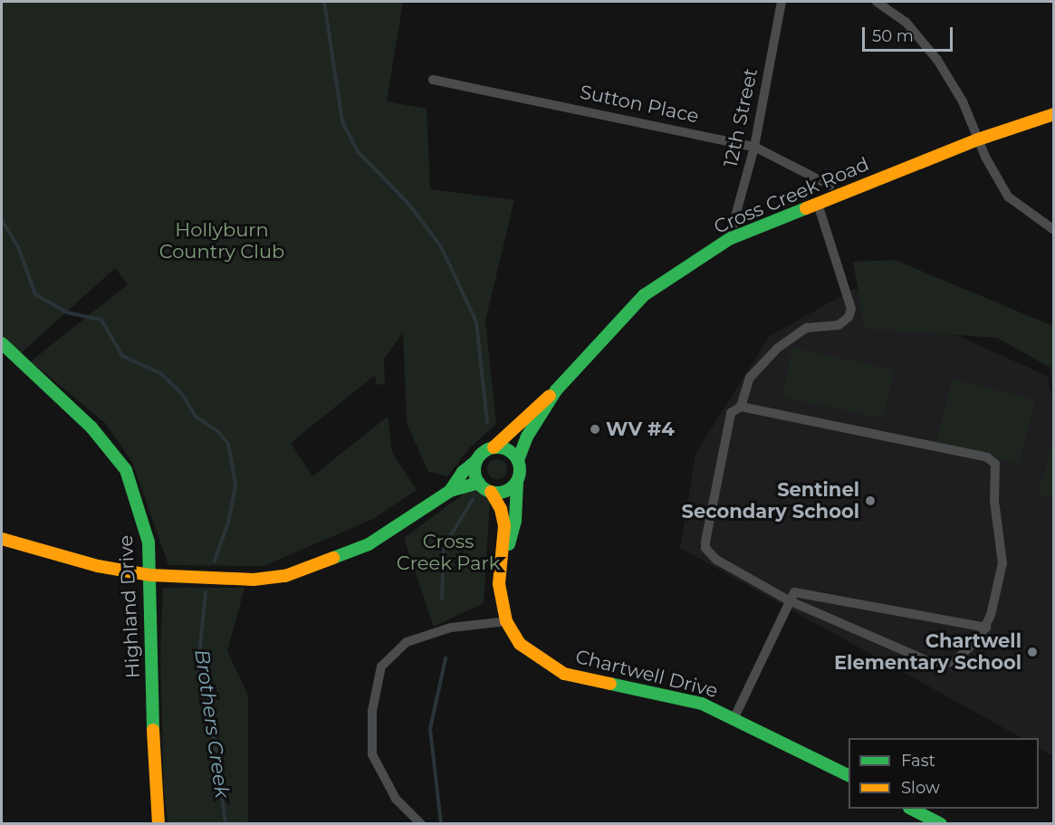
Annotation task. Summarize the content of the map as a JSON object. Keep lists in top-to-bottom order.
{
  "streets": {
    "street": [
      "Sutton Place",
      "12th Street",
      "Cross Creek Road",
      "Highland Drive",
      "Chartwell Drive"
    ]
  },
  "crossings": [
    ["Sutton Place", "12th Street"],
    ["12th Street", "Cross Creek Road"]
  ],
  "water": ["Brothers Creek"],
  "parks": ["Hollyburn Country Club", "Cross Creek Park"],
  "places": ["WV #4", "Sentinel Secondary School", "Chartwell Elementary School"],
  "legend": ["Fast", "Slow"],
  "scale_bar": "50 m"
}
